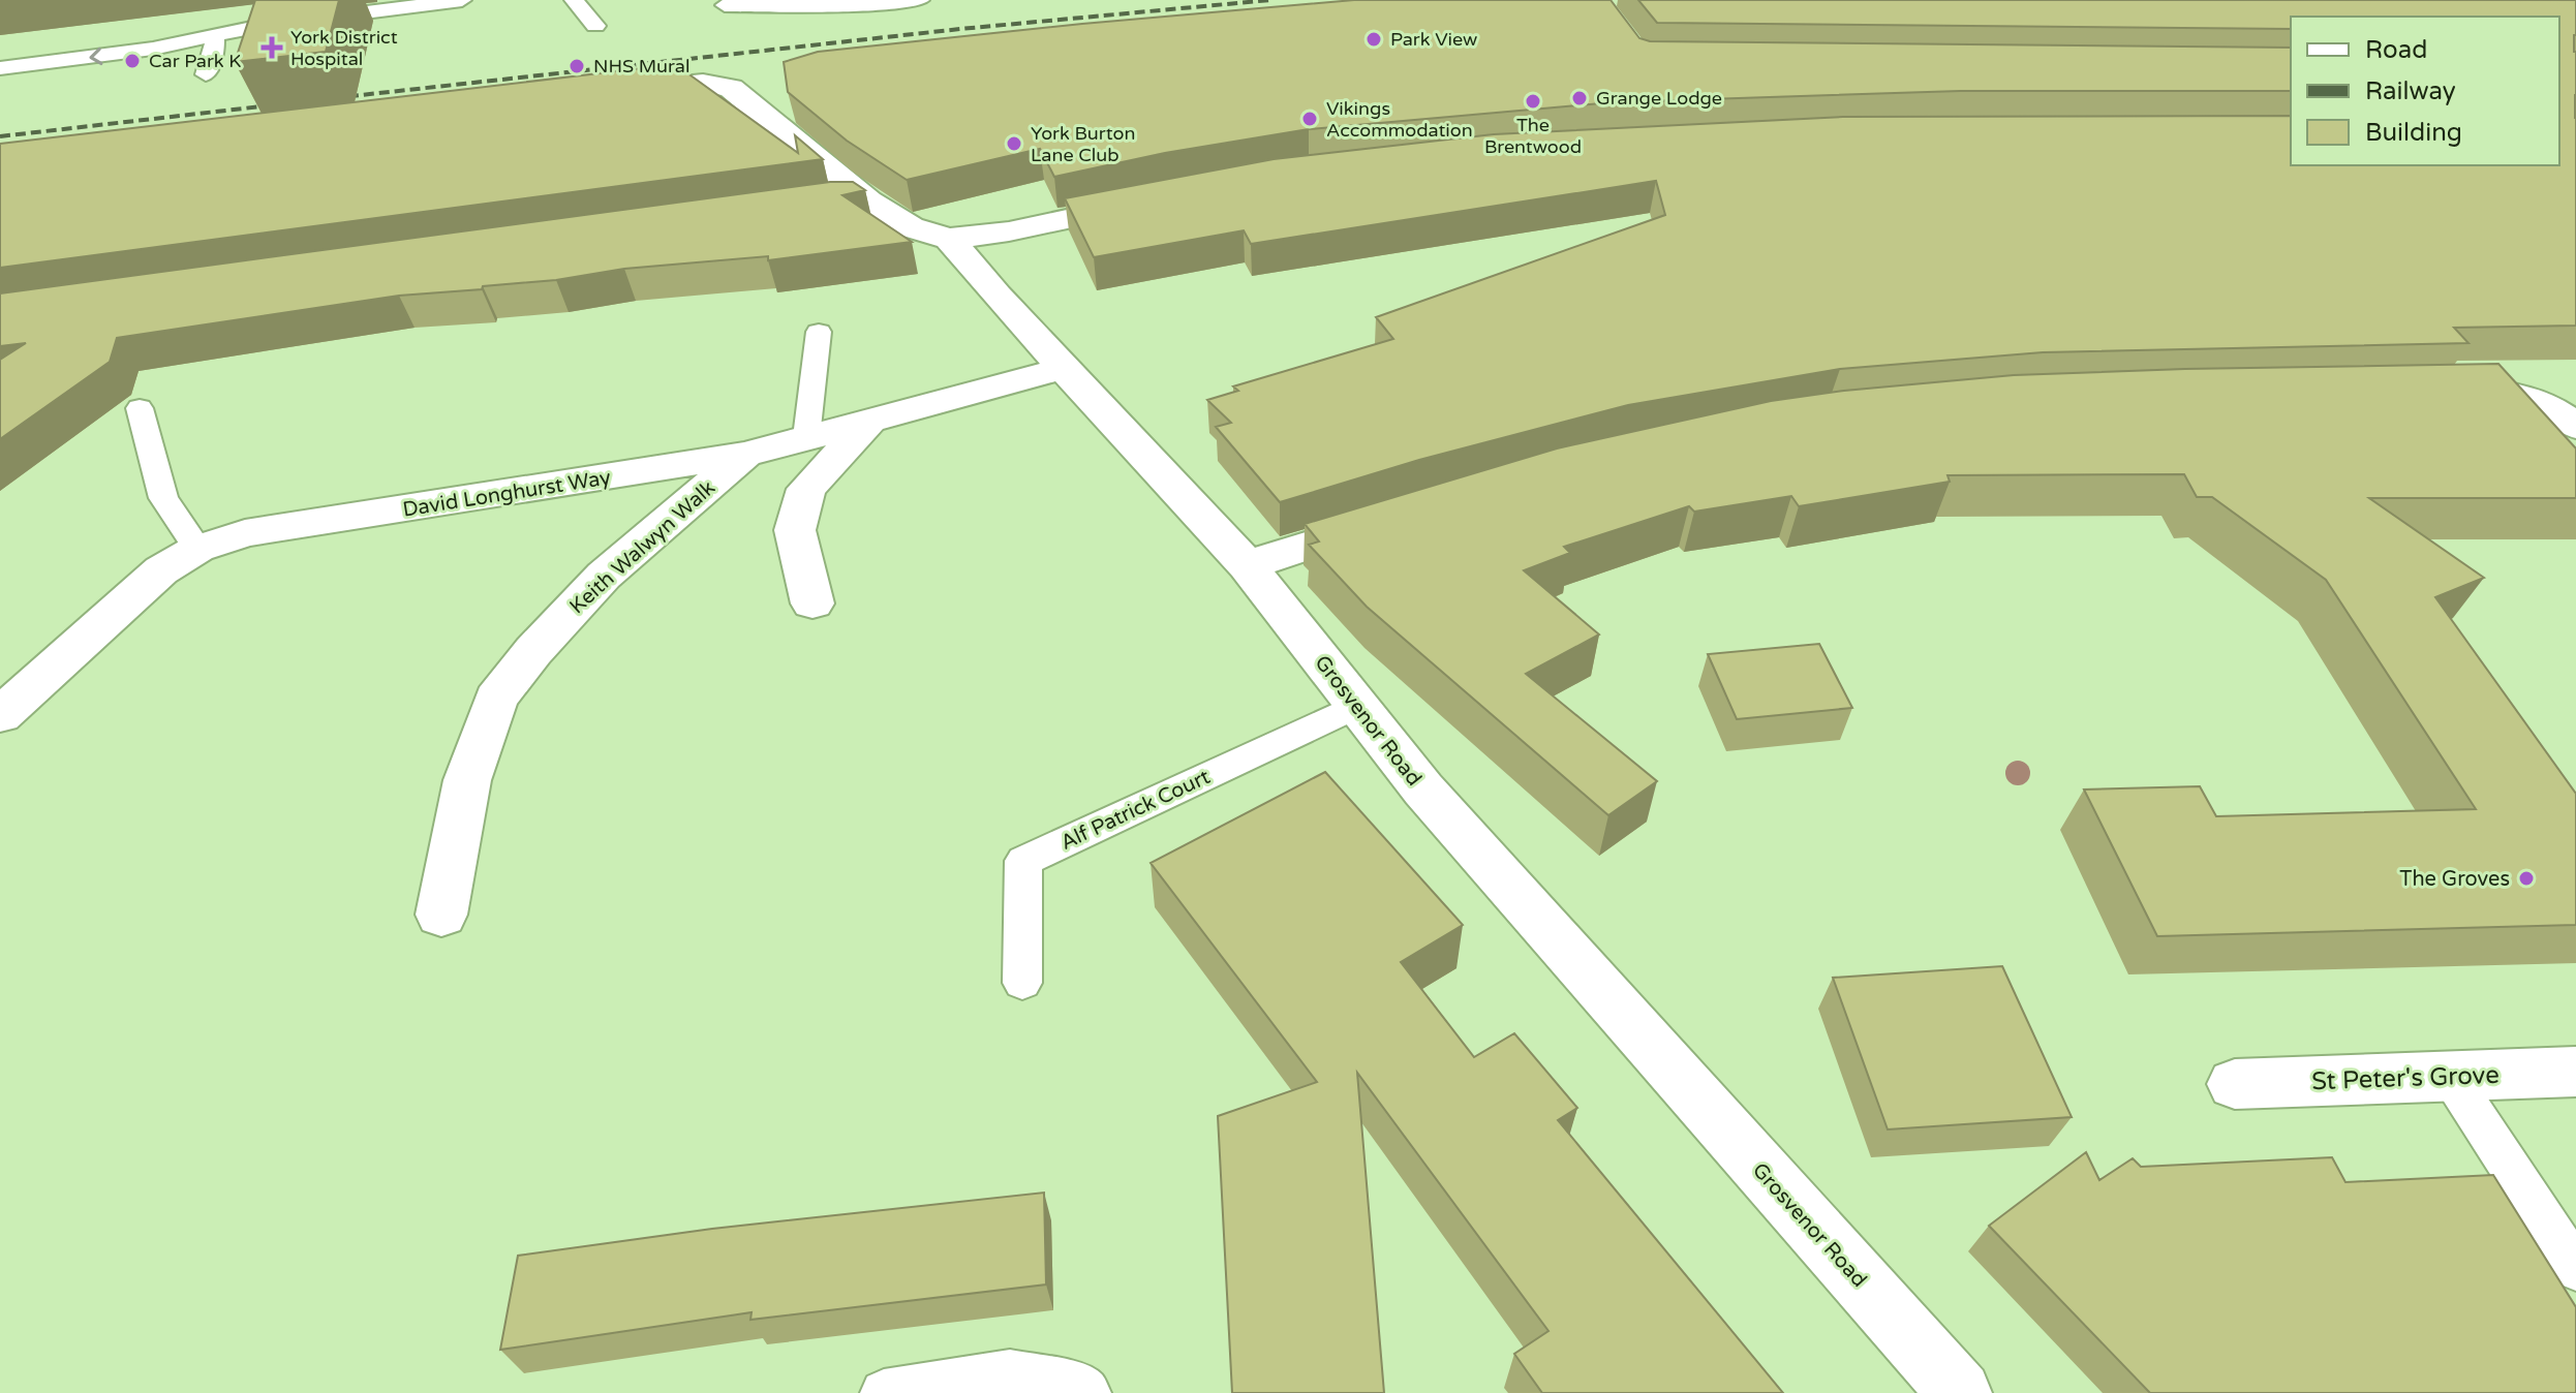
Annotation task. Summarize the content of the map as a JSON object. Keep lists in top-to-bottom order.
{
  "streets": {
    "street": [
      "David Longhurst Way",
      "Keith Walwyn Walk",
      "Grosvenor Road",
      "St Peter's Grove"
    ],
    "lane": ["Alf Patrick Court"]
  },
  "crossings": [
    ["David Longhurst Way", "Keith Walwyn Walk"],
    ["David Longhurst Way", "Grosvenor Road"],
    ["Grosvenor Road", "Alf Patrick Court"]
  ],
  "places": {
    "other": [
      "Park View",
      "Car Park K",
      "NHS Mural",
      "Grange Lodge",
      "The Brentwood",
      "Vikings Accommodation",
      "York Burton Lane Club",
      "The Groves"
    ],
    "health": ["York District Hospital"]
  },
  "legend": ["Road", "Railway", "Building"]
}
